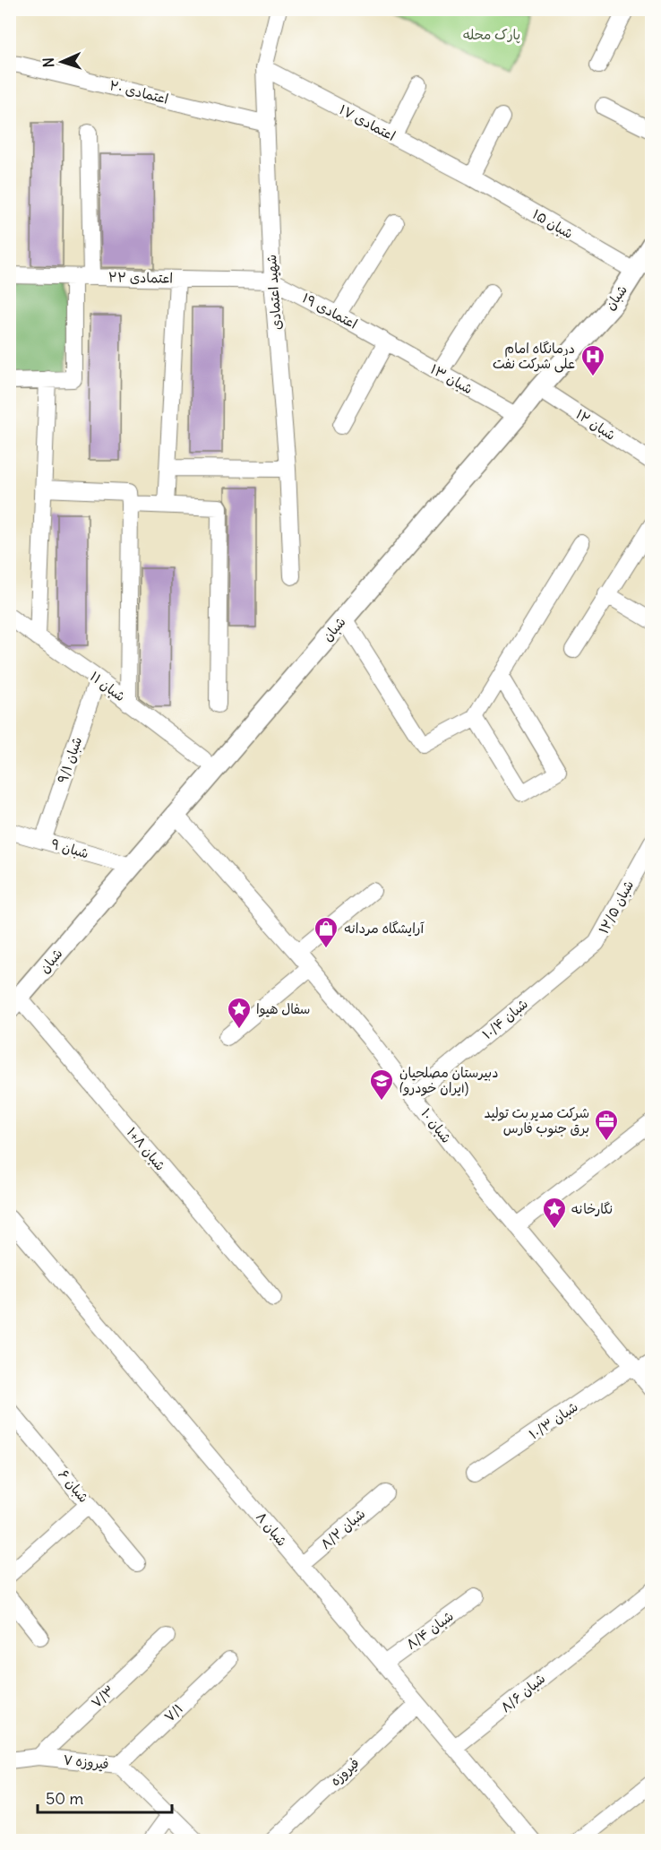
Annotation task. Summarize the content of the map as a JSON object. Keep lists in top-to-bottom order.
{
  "streets": {
    "street": [
      "۲۰ اعتمادی",
      "۱۷ اعتمادی",
      "۱۵ شبان",
      "۲۲ اعتمادی",
      "شهید اعتمادی",
      "شبان",
      "۱۹ اعتمادی",
      "۱۳ شبان",
      "۱۲ شبان",
      "۱۱ شبان",
      "۹/۱ شبان",
      "۹ شبان",
      "۱۲/۵ شبان",
      "۱۰/۴ شبان",
      "۱۰ شبان",
      "۱+۸ شبان",
      "۱۰/۳ شبان",
      "۶ شبان",
      "۸ شبان",
      "۸/۲ شبان",
      "۸/۴ شبان",
      "۸/۶ شبان",
      "۷/۳",
      "۷/۱",
      "۷ فیروزه",
      "فیروزه"
    ]
  },
  "crossings": [
    ["۲۰ اعتمادی", "شهید اعتمادی"],
    ["۱۷ اعتمادی", "۱۵ شبان"],
    ["۱۷ اعتمادی", "شهید اعتمادی"],
    ["۱۵ شبان", "شبان"],
    ["۲۲ اعتمادی", "شهید اعتمادی"],
    ["۲۲ اعتمادی", "۱۹ اعتمادی"],
    ["شهید اعتمادی", "۱۹ اعتمادی"],
    ["شبان", "۱۳ شبان"],
    ["شبان", "۱۲ شبان"],
    ["شبان", "۹ شبان"],
    ["شبان", "۱۰ شبان"],
    ["شبان", "۱+۸ شبان"],
    ["۱۹ اعتمادی", "۱۳ شبان"],
    ["۱۱ شبان", "۹/۱ شبان"],
    ["۹/۱ شبان", "۹ شبان"],
    ["۱۲/۵ شبان", "۱۰/۴ شبان"],
    ["۱۰/۴ شبان", "۱۰ شبان"],
    ["۱۰ شبان", "۱۰/۳ شبان"],
    ["۸ شبان", "۸/۲ شبان"],
    ["۸ شبان", "۸/۴ شبان"],
    ["۸ شبان", "۸/۶ شبان"],
    ["۸ شبان", "فیروزه"],
    ["۷/۳", "۷ فیروزه"],
    ["۷/۱", "۷ فیروزه"]
  ],
  "parks": ["پارک محله"],
  "places": {
    "hospital": ["درمانگاه امام علی شرکت نفت"],
    "shop": ["آرایشگاه مردانه"],
    "place": ["سفال هیوا", "نگارخانه"],
    "school or university": ["دبیرستان مصلحیان (ایران خودرو)"],
    "office": ["شرکت مدیریت تولید برق جنوب فارس"]
  },
  "scale_bar": "50 m",
  "north": "left"
}
